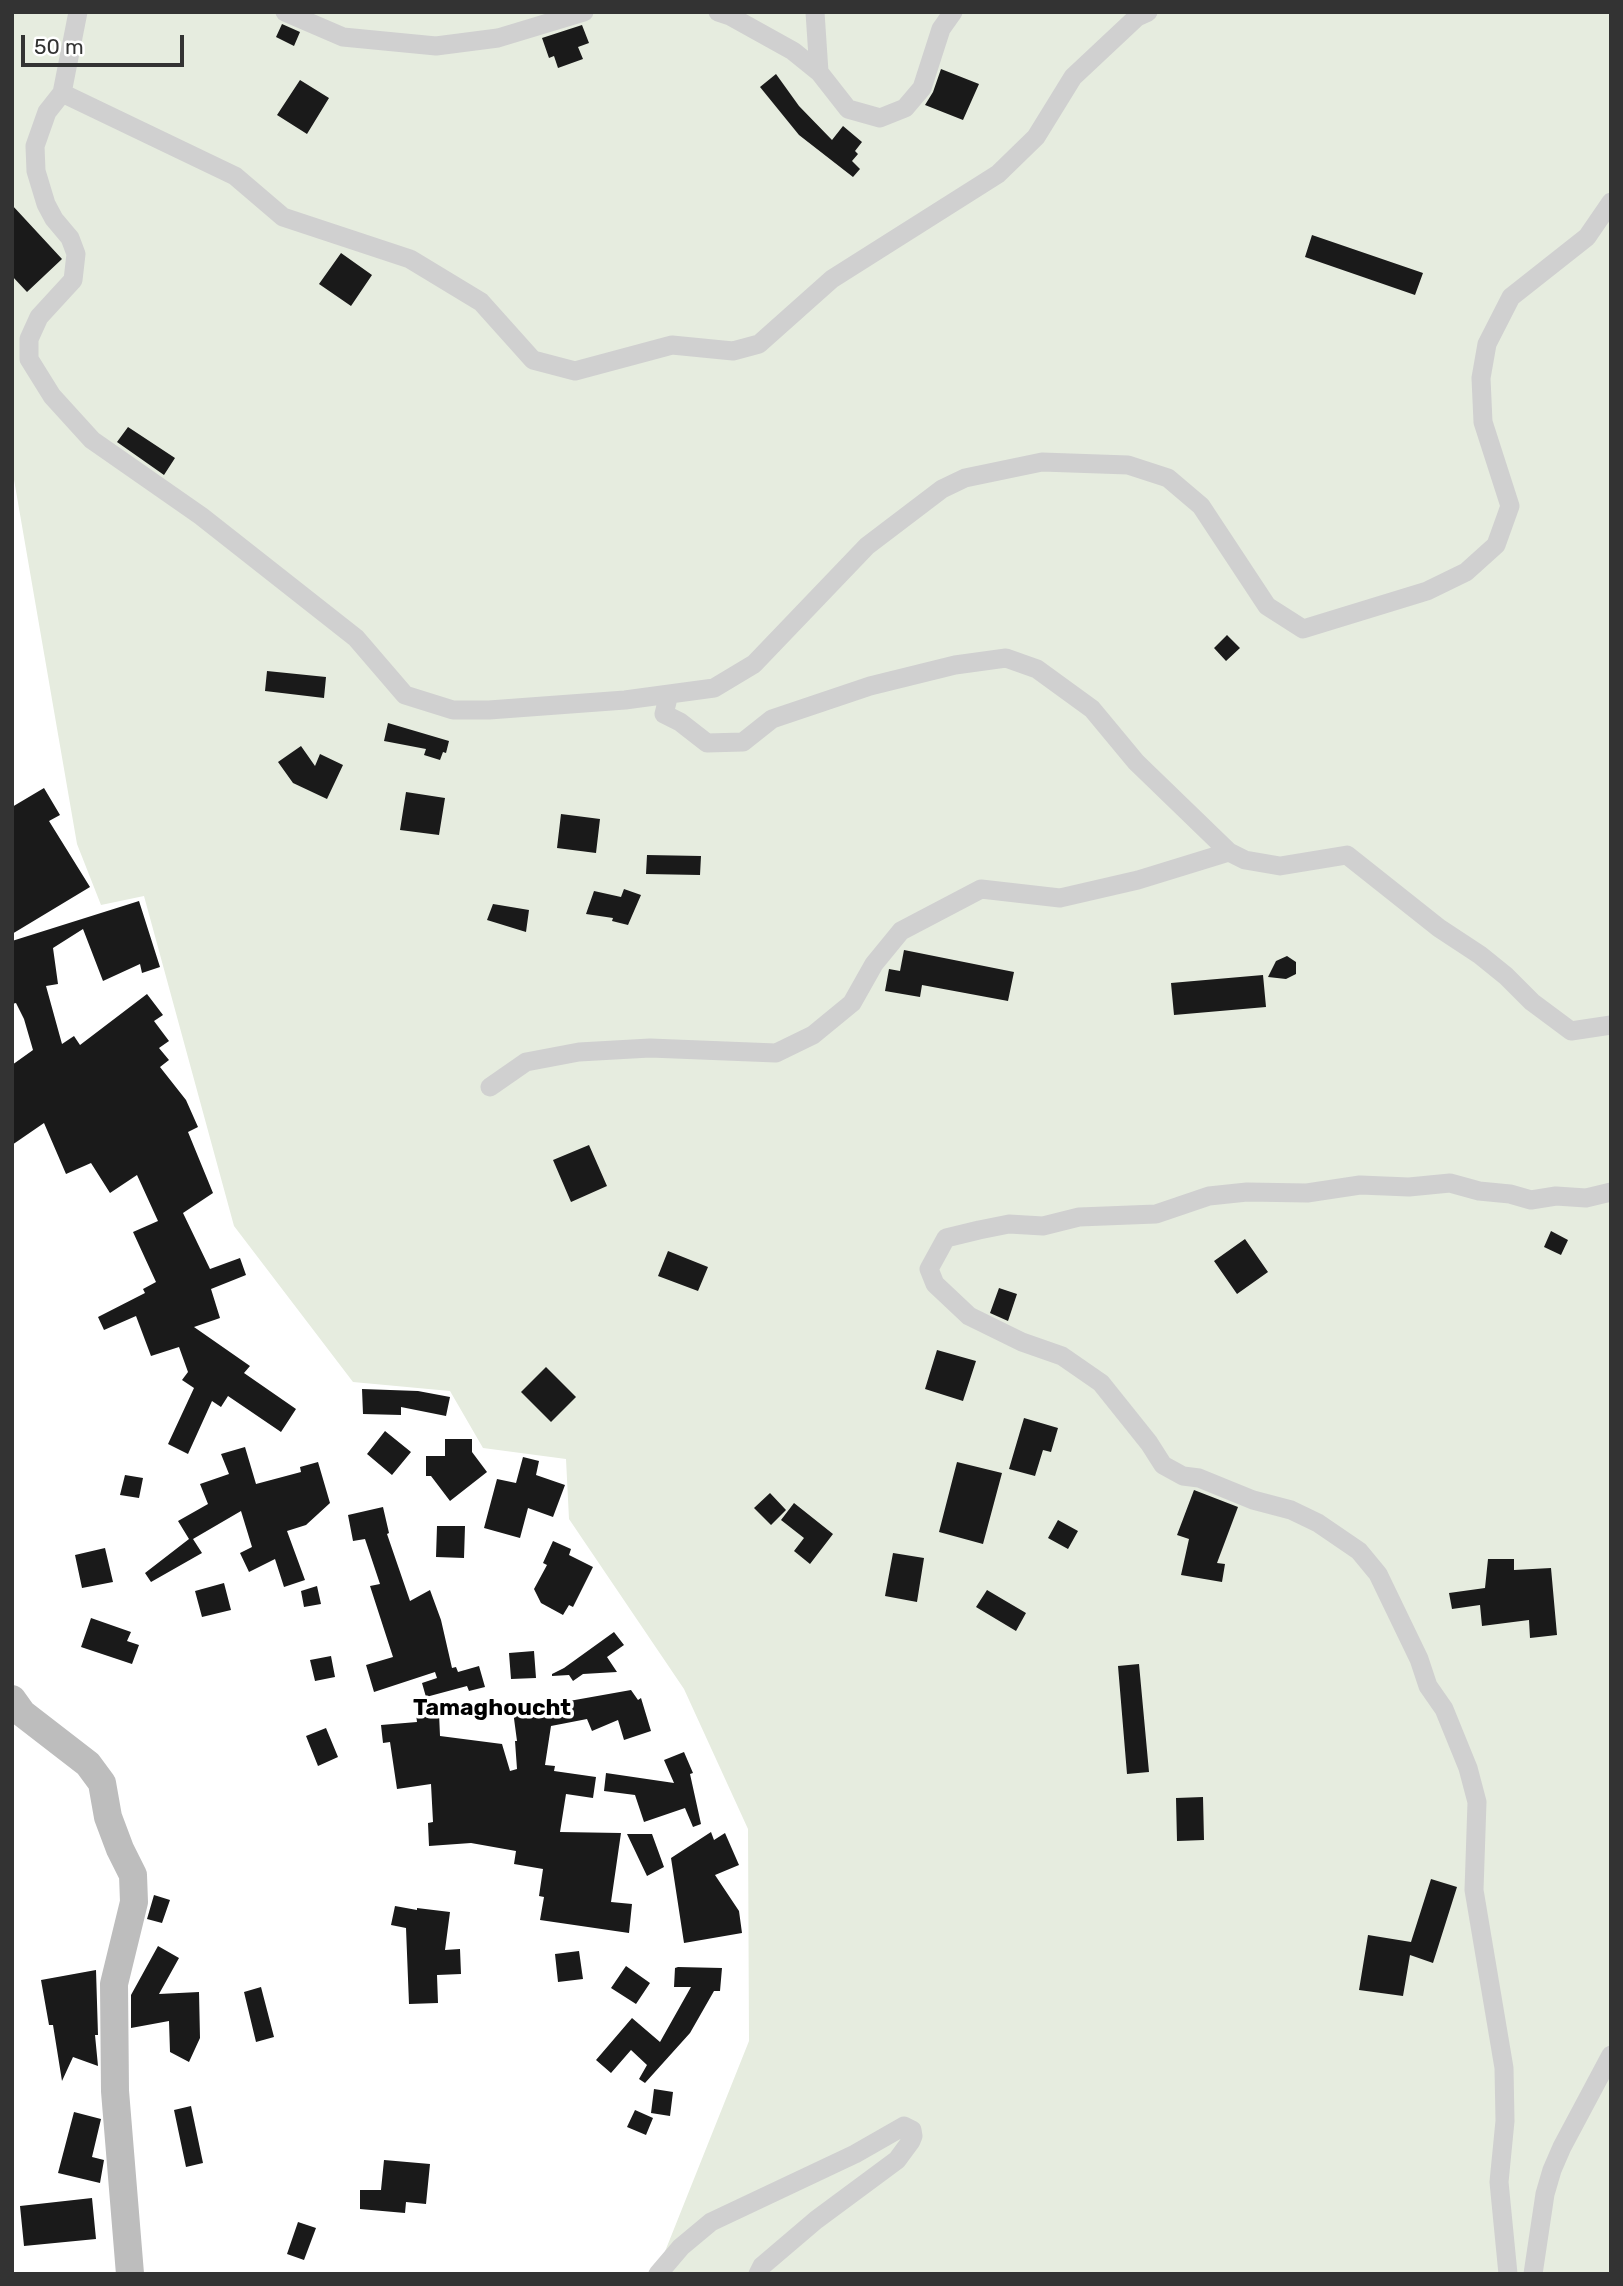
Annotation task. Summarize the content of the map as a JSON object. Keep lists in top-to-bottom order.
{
  "districts": ["Tamaghoucht"],
  "scale_bar": "50 m"
}
